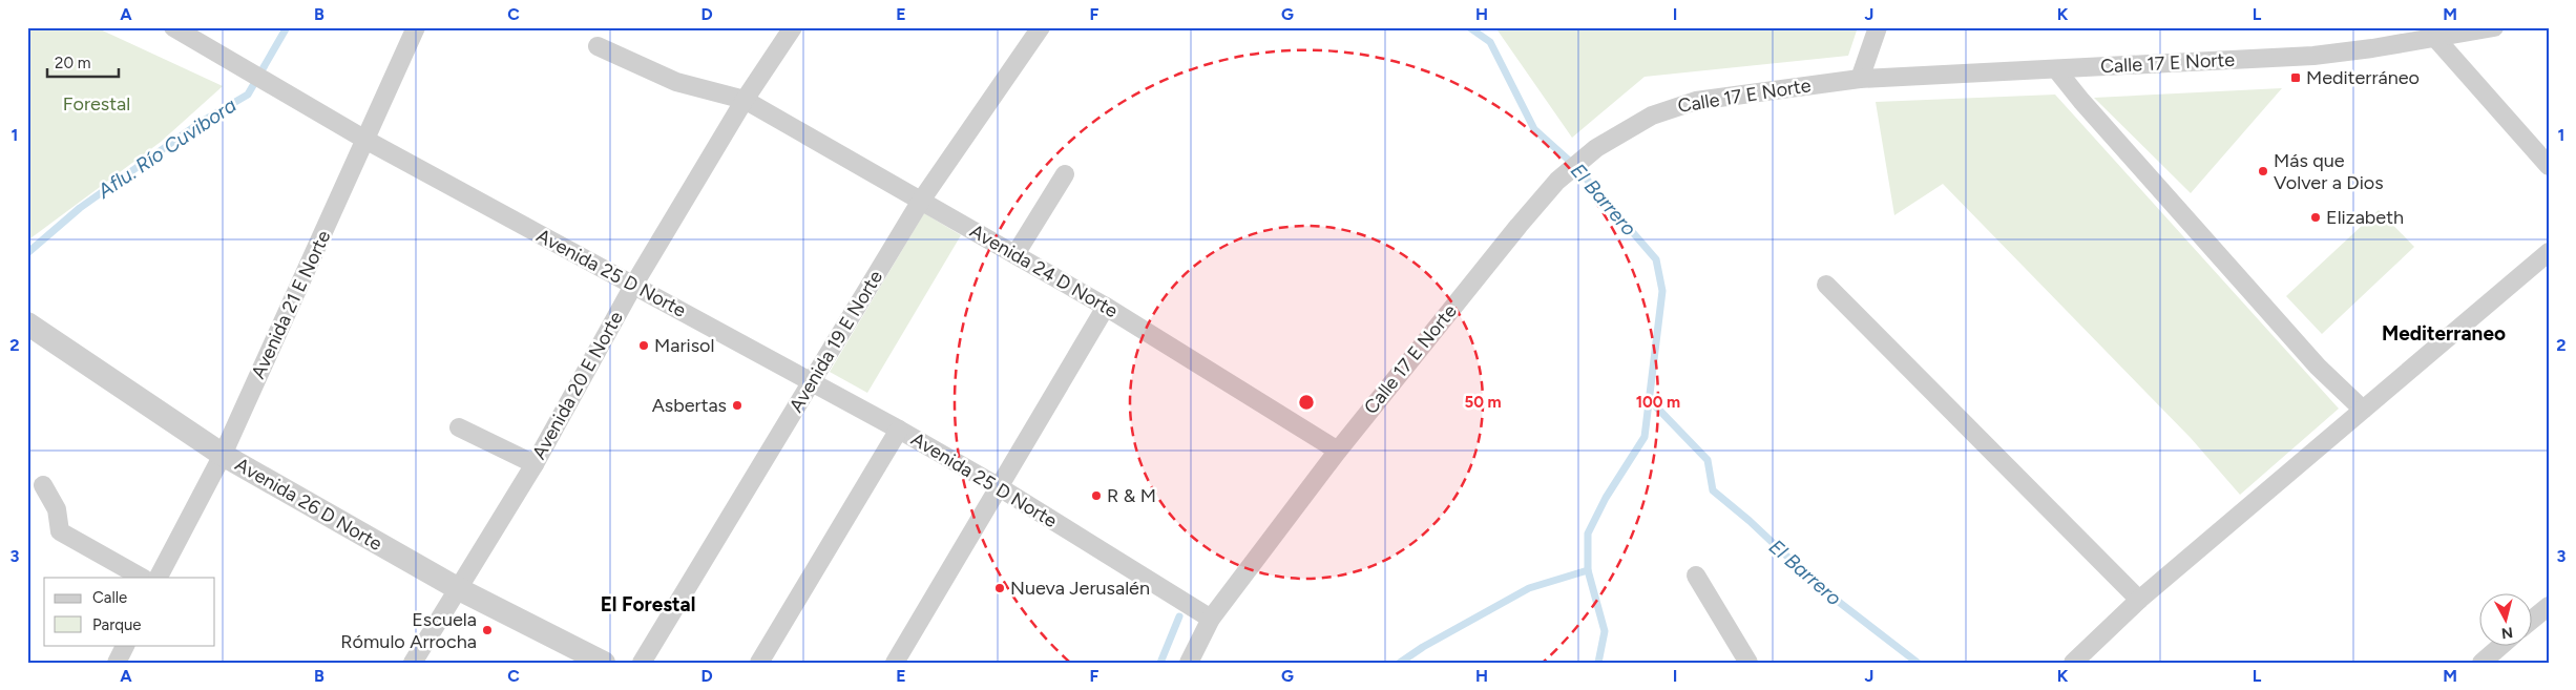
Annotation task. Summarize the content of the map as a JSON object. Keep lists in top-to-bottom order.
{
  "streets": {
    "street": [
      "Calle 17 E Norte",
      "Avenida 24 D Norte",
      "Avenida 25 D Norte",
      "Avenida 21 E Norte",
      "Avenida 19 E Norte",
      "Avenida 20 E Norte",
      "Avenida 26 D Norte"
    ]
  },
  "crossings": [
    ["Calle 17 E Norte", "Avenida 24 D Norte"],
    ["Calle 17 E Norte", "Avenida 25 D Norte"],
    ["Avenida 24 D Norte", "Avenida 19 E Norte"],
    ["Avenida 24 D Norte", "Avenida 20 E Norte"],
    ["Avenida 25 D Norte", "Avenida 21 E Norte"],
    ["Avenida 25 D Norte", "Avenida 19 E Norte"],
    ["Avenida 25 D Norte", "Avenida 20 E Norte"],
    ["Avenida 21 E Norte", "Avenida 26 D Norte"],
    ["Avenida 20 E Norte", "Avenida 26 D Norte"]
  ],
  "districts": ["Mediterraneo", "El Forestal"],
  "water": ["Aflu. Río Cuvibora", "El Barrero"],
  "parks": ["Forestal"],
  "places": {
    "transit": ["Mediterráneo"],
    "other": [
      "Más que Volver a Dios",
      "Elizabeth",
      "Marisol",
      "Asbertas",
      "R & M",
      "Nueva Jerusalén",
      "Escuela Rómulo Arrocha"
    ]
  },
  "legend": ["Calle", "Parque"],
  "scale_bar": "20 m",
  "north": "bottom",
  "grid": {
    "columns": [
      "A",
      "B",
      "C",
      "D",
      "E",
      "F",
      "G",
      "H",
      "I",
      "J",
      "K",
      "L",
      "M"
    ],
    "rows": ["1", "2", "3"]
  },
  "rings": ["50 m", "100 m"]
}
